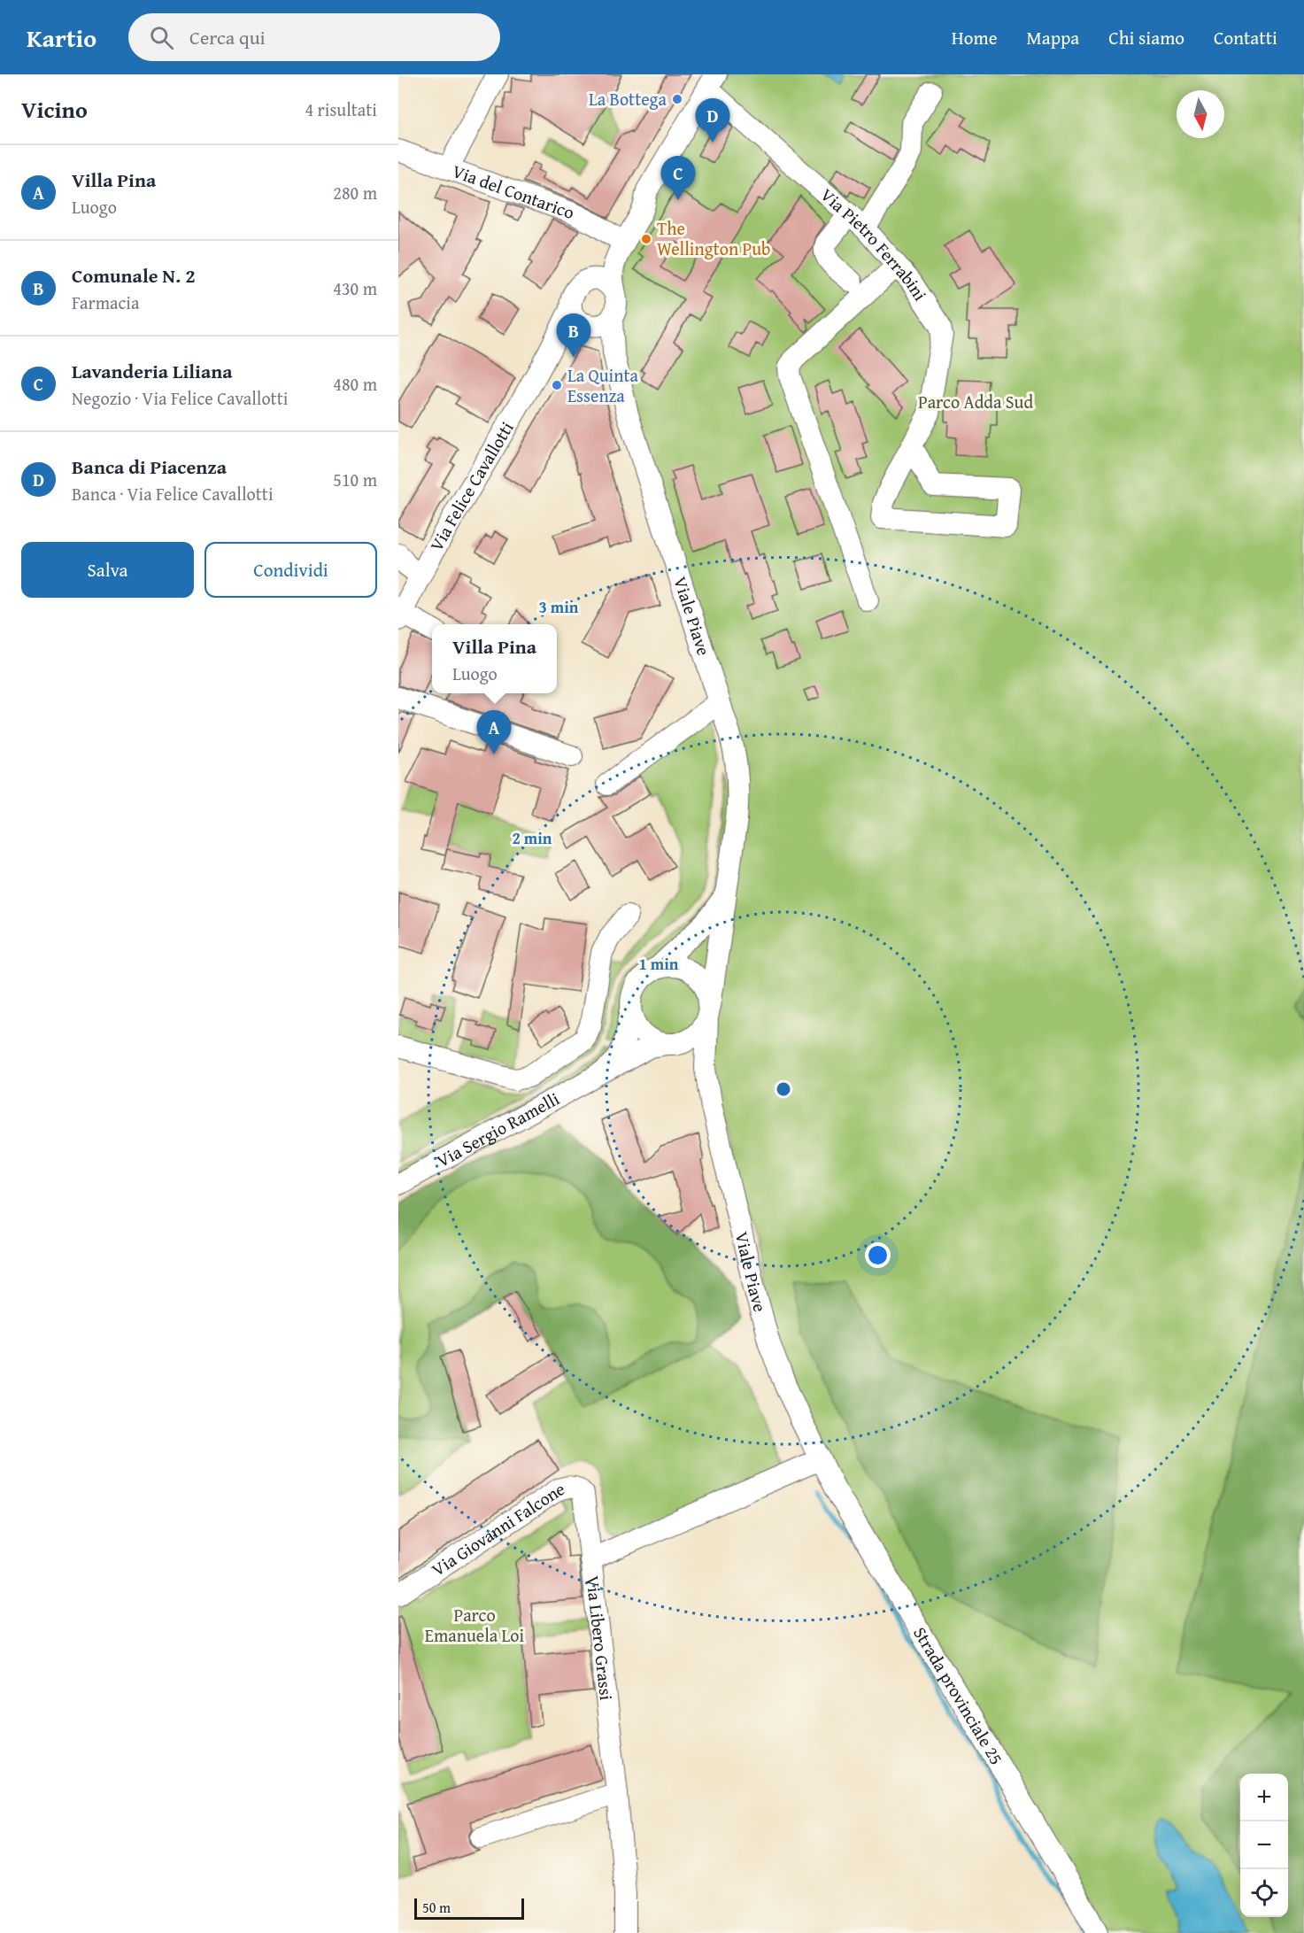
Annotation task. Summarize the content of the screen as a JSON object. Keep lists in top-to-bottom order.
{
  "streets": {
    "street": [
      "Via del Contarico",
      "Via Pietro Ferrabini",
      "Via Felice Cavallotti",
      "Viale Piave",
      "Via Sergio Ramelli",
      "Via Giovanni Falcone",
      "Via Libero Grassi",
      "Strada provinciale 25"
    ]
  },
  "crossings": [
    ["Via Felice Cavallotti", "Viale Piave"],
    ["Viale Piave", "Via Sergio Ramelli"],
    ["Viale Piave", "Strada provinciale 25"],
    ["Via Giovanni Falcone", "Via Libero Grassi"]
  ],
  "parks": ["Parco Adda Sud", "Parco Emanuela Loi"],
  "places": ["La Bottega", "The Wellington Pub", "La Quinta Essenza"],
  "scale_bar": "50 m",
  "north": "bottom",
  "page": {
    "header": "Kartio",
    "search": "Cerca qui",
    "nav": [
      "Home",
      "Mappa",
      "Chi siamo",
      "Contatti"
    ],
    "heading": ["Vicino", "4 risultati"],
    "pins": [
      "D",
      "C",
      "B",
      "A"
    ],
    "list": [
      {
        "mark": "A",
        "name": "Villa Pina",
        "note": "Luogo",
        "value": "280 m"
      },
      {
        "mark": "B",
        "name": "Comunale N. 2",
        "note": "Farmacia",
        "value": "430 m"
      },
      {
        "mark": "C",
        "name": "Lavanderia Liliana",
        "note": "Negozio · Via Felice Cavallotti",
        "value": "480 m"
      },
      {
        "mark": "D",
        "name": "Banca di Piacenza",
        "note": "Banca · Via Felice Cavallotti",
        "value": "510 m"
      }
    ],
    "buttons": ["Salva", "Condividi"],
    "popup": ["Villa Pina", "Luogo"],
    "map_buttons": ["+", "−"],
    "scale": "50 m"
  },
  "rings": ["3 min", "2 min", "1 min"]
}
